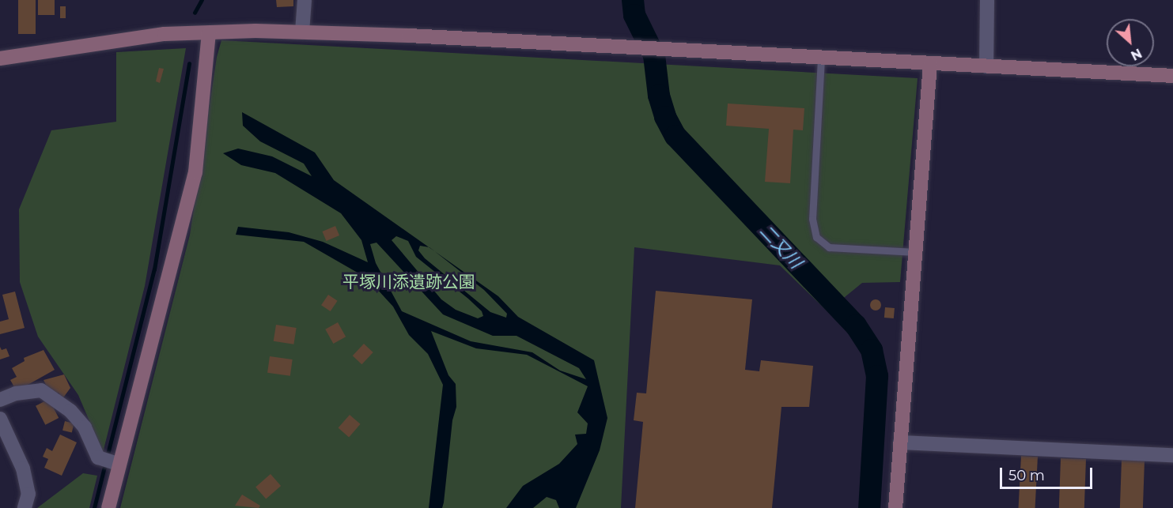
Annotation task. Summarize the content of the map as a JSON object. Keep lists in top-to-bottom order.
{
  "water": ["二又川"],
  "parks": ["平塚川添遺跡公園"],
  "scale_bar": "50 m",
  "north": "bottom right"
}
